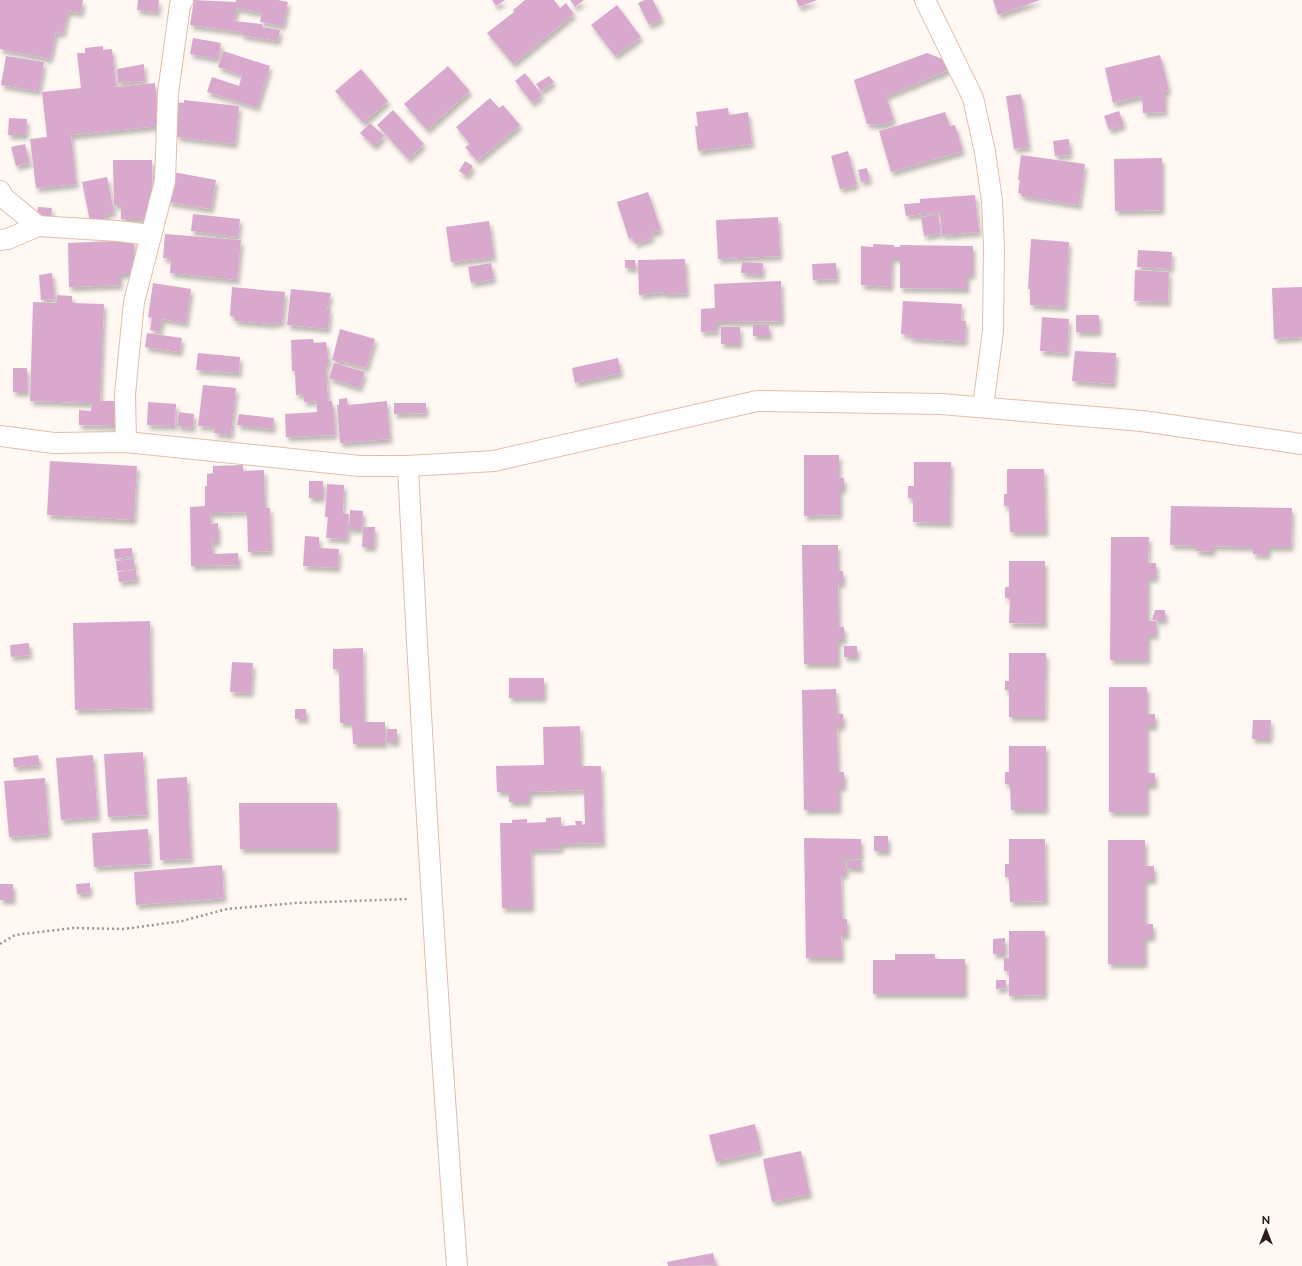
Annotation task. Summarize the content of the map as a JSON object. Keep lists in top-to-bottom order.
{
  "north": "top"
}
